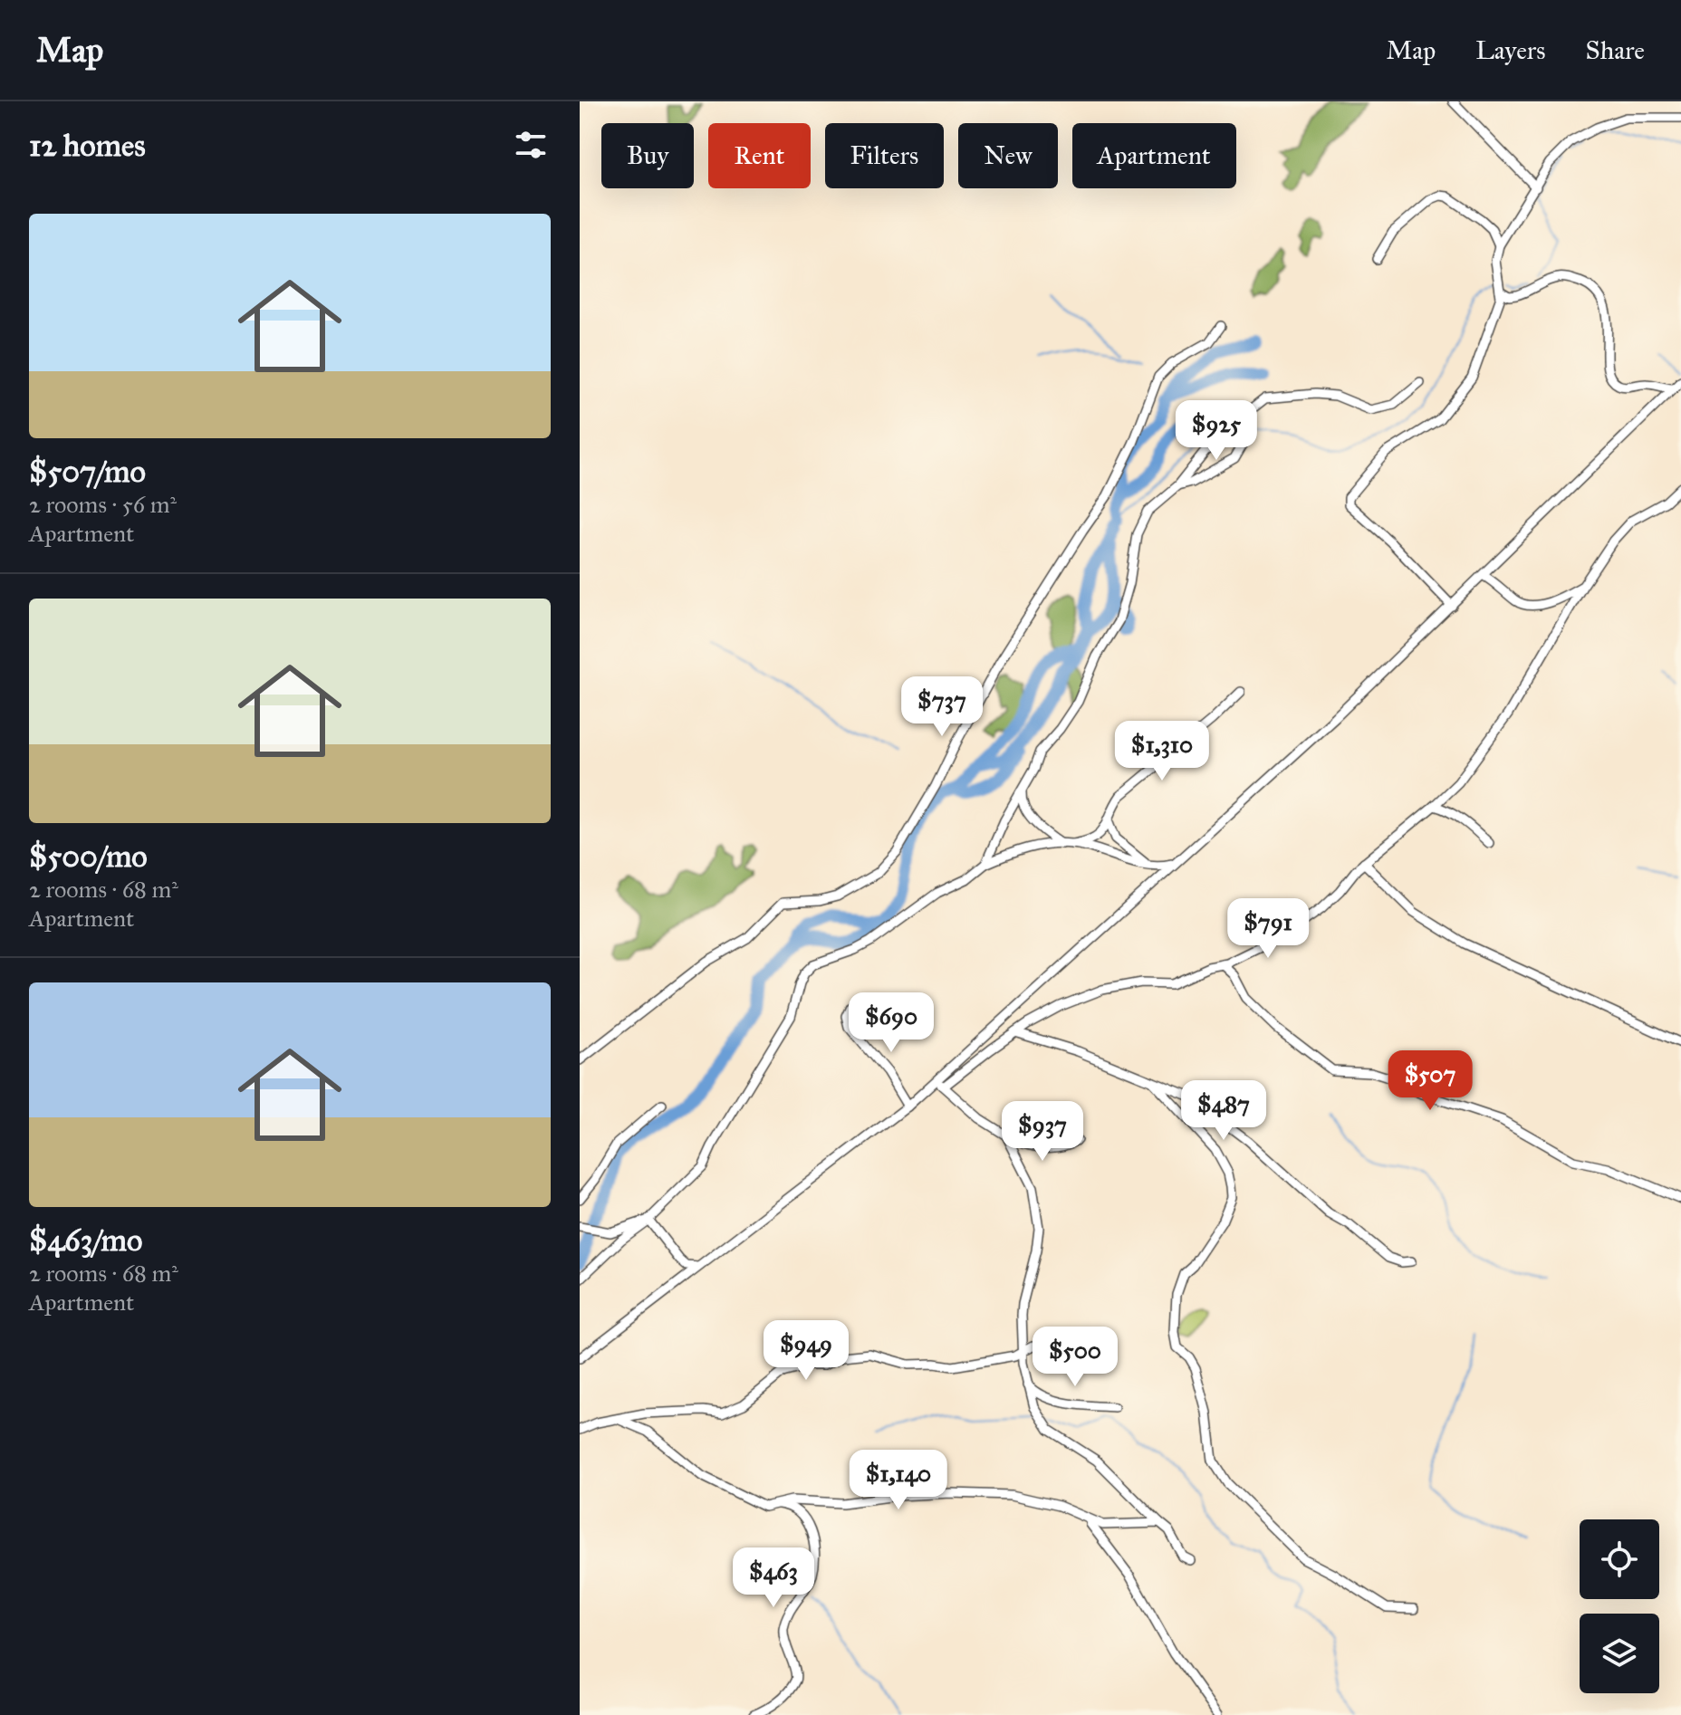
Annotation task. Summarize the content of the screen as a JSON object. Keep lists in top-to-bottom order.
{
  "page": {
    "header": "Map",
    "nav": ["Map", "Layers", "Share"],
    "heading": "12 homes",
    "chip": [
      "Buy",
      "Rent",
      "Filters",
      "New",
      "Apartment"
    ],
    "list": [
      {
        "name": "$507/mo",
        "note": "2 rooms · 56 m² · Apartment"
      },
      {
        "name": "$500/mo",
        "note": "2 rooms · 68 m² · Apartment"
      },
      {
        "name": "$463/mo",
        "note": "2 rooms · 68 m² · Apartment"
      }
    ],
    "price": [
      "$925",
      "$737",
      "$1,310",
      "$791",
      "$690",
      "$507",
      "$487",
      "$937",
      "$949",
      "$500",
      "$1,140",
      "$463"
    ]
  }
}
